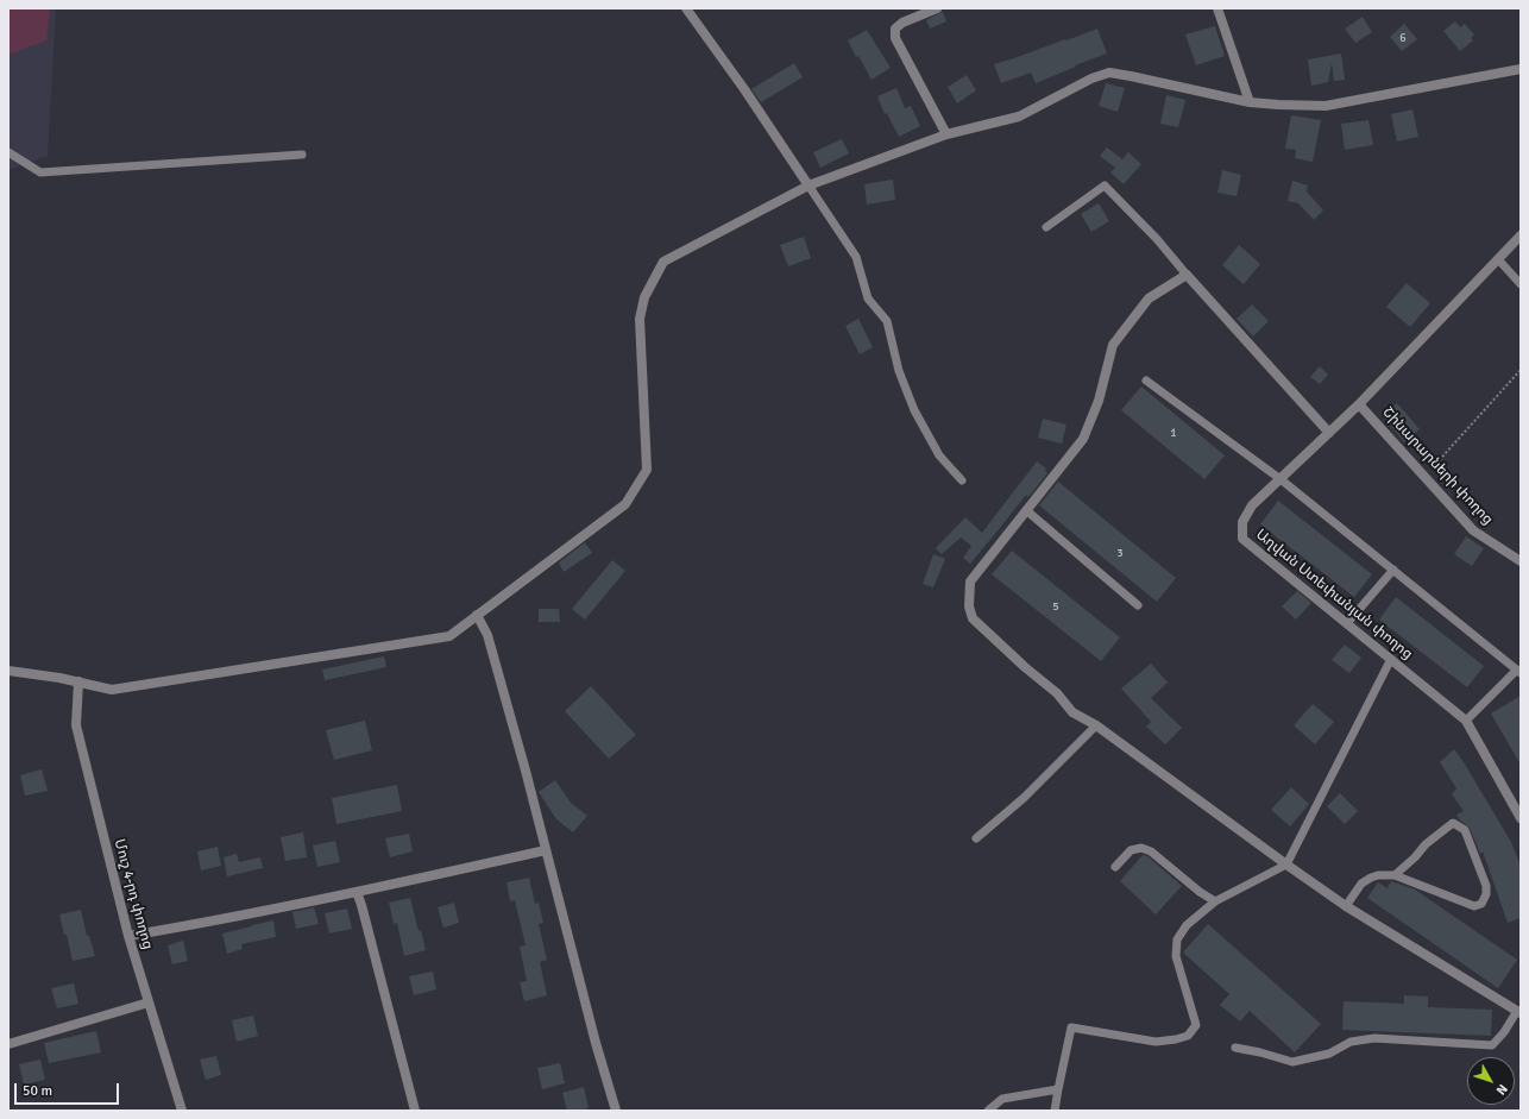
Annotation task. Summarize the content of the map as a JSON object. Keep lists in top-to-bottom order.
{
  "streets": {
    "street": ["Շինարարների փողոց", "Աղվան Ստեփանյան փողոց", "Մուշ 4-րդ փողոց"]
  },
  "crossings": [
    ["Շինարարների փողոց", "Աղվան Ստեփանյան փողոց"]
  ],
  "house_numbers": [
    "6",
    "1",
    "3",
    "5"
  ],
  "scale_bar": "50 m",
  "north": "bottom right"
}
